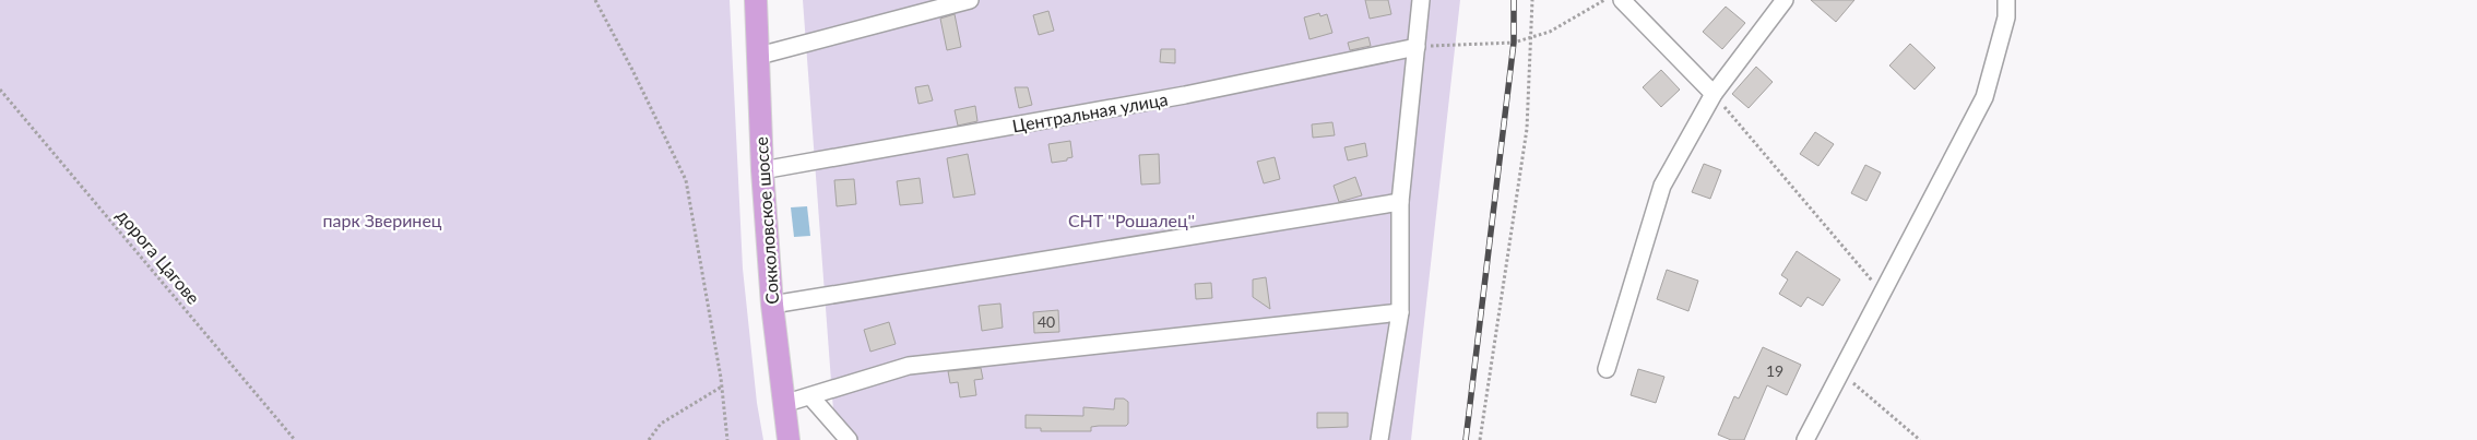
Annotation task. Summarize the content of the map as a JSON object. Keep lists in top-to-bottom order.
{
  "streets": {
    "main road": ["Сокколовское шоссе"],
    "street": ["Центральная улица"],
    "path": ["дорога Цагове"]
  },
  "crossings": [
    ["Центральная улица", "Сокколовское шоссе"]
  ],
  "parks": ["парк Зверинец", "СНТ ''Рошалец''"],
  "house_numbers": ["40", "19"]
}
